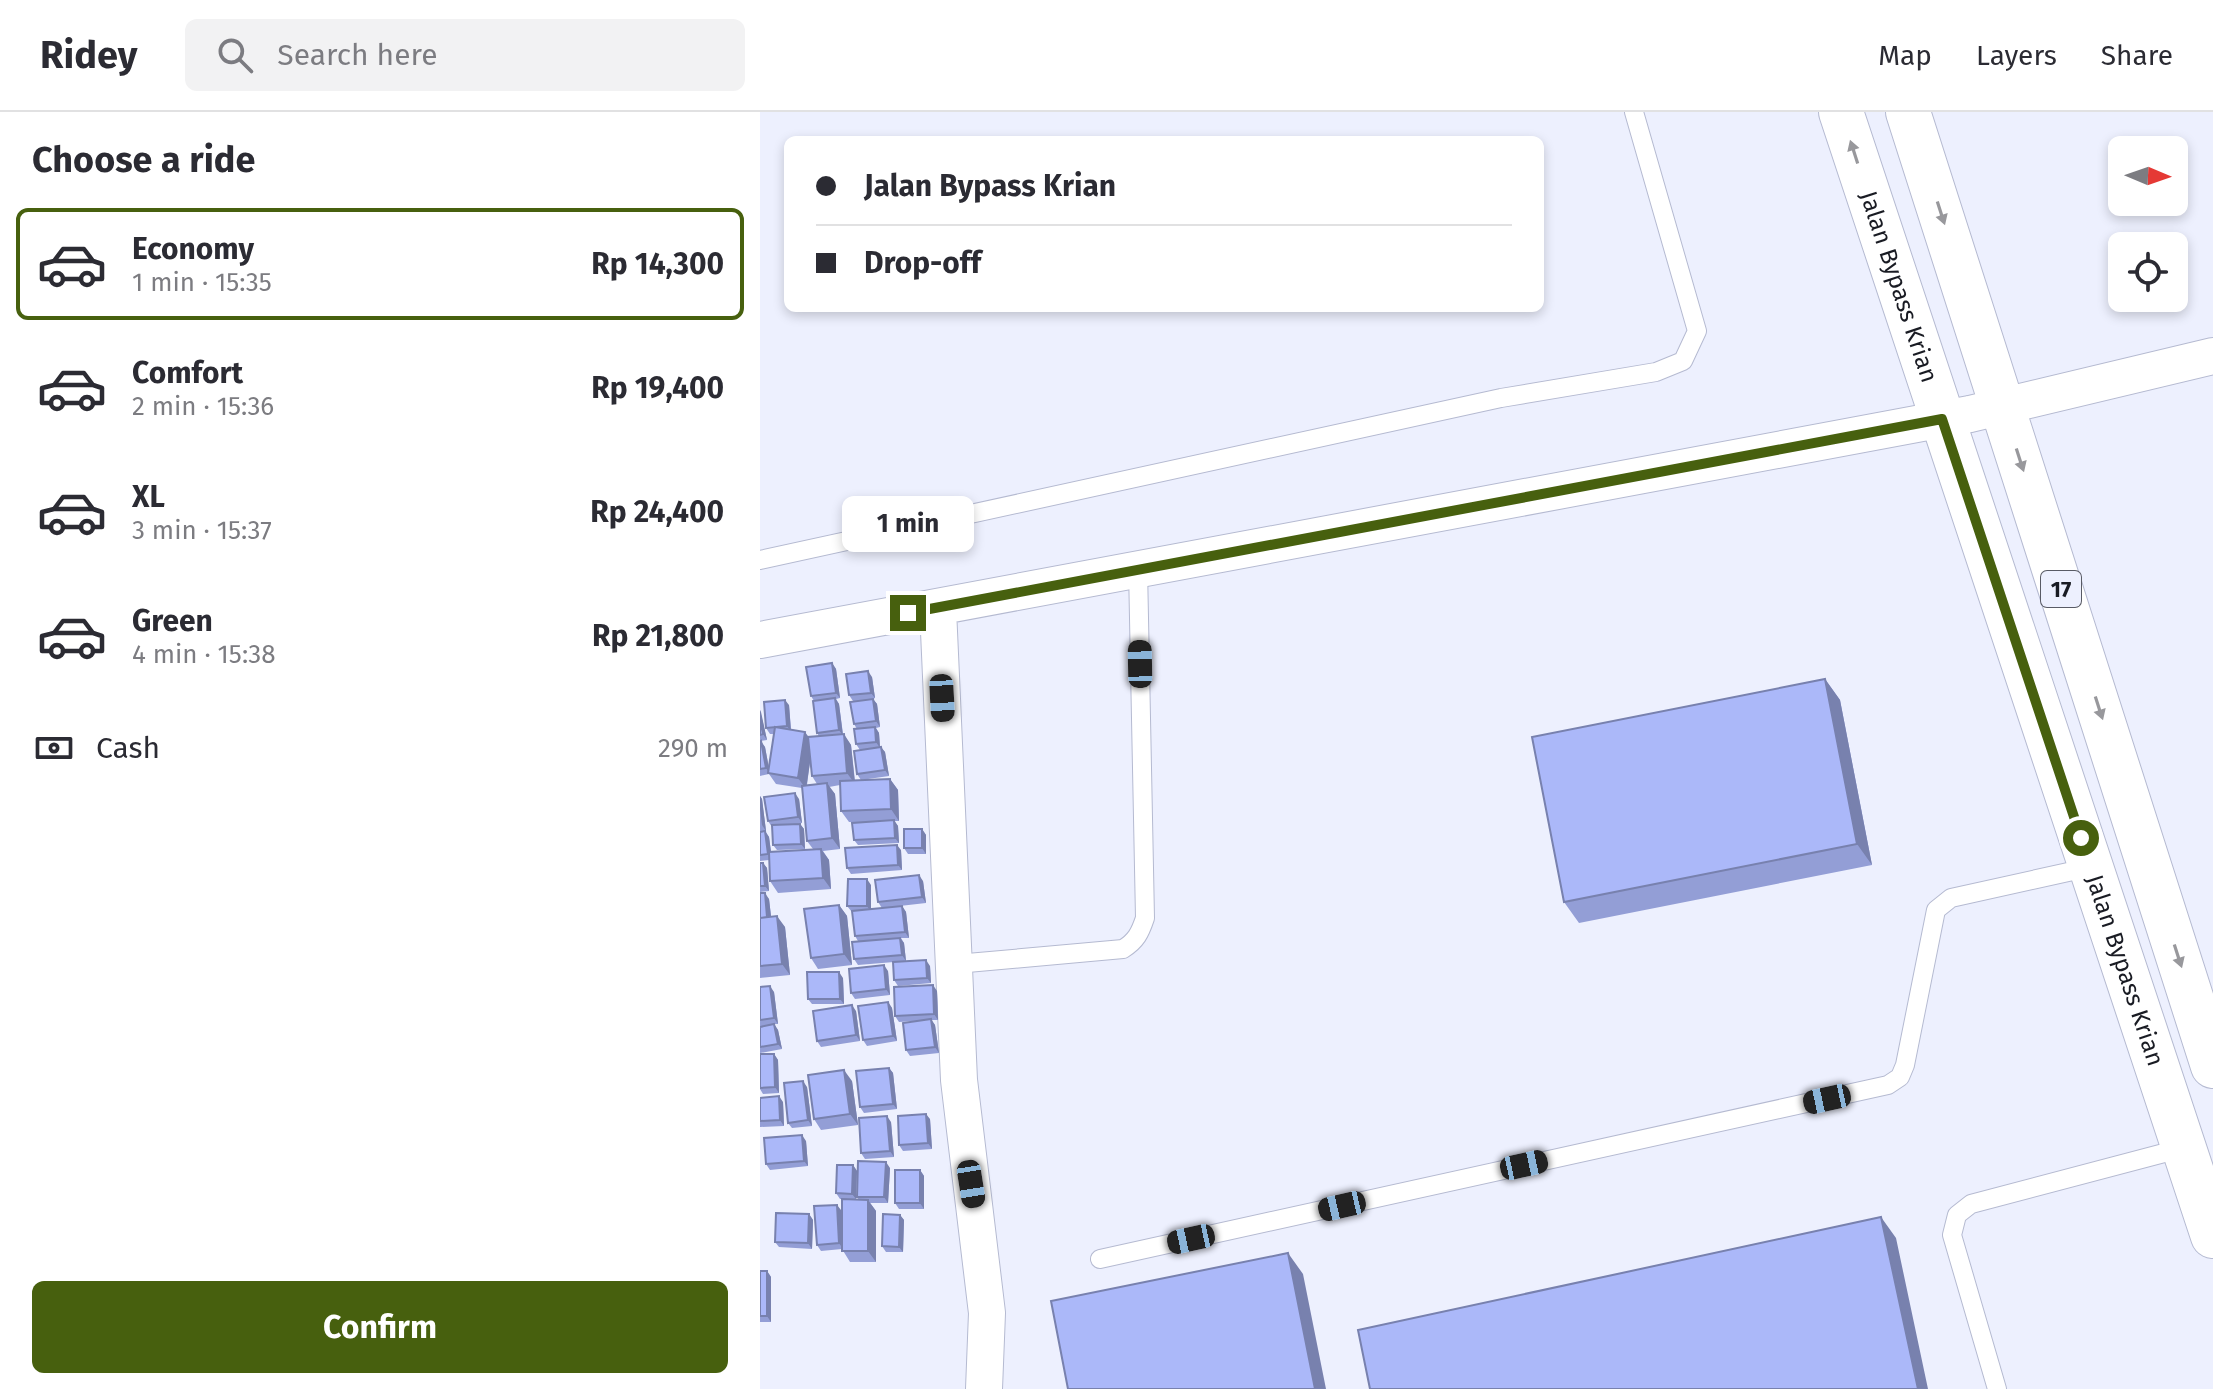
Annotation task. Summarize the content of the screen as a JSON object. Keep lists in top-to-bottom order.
{
  "streets": {
    "highway": ["Jalan Bypass Krian", "17"]
  },
  "north": "right",
  "page": {
    "header": "Ridey",
    "search": "Search here",
    "nav": ["Map", "Layers", "Share"],
    "heading": "Choose a ride",
    "banner": ["Jalan Bypass Krian", "Drop-off"],
    "list": [
      {
        "name": "Economy",
        "note": "1 min · 15:35",
        "value": "Rp 14,300"
      },
      {
        "name": "Comfort",
        "note": "2 min · 15:36",
        "value": "Rp 19,400"
      },
      {
        "name": "XL",
        "note": "3 min · 15:37",
        "value": "Rp 24,400"
      },
      {
        "name": "Green",
        "note": "4 min · 15:38",
        "value": "Rp 21,800"
      }
    ],
    "bubble": "1 min",
    "pay": ["Cash", "290 m"],
    "buttons": "Confirm"
  }
}
